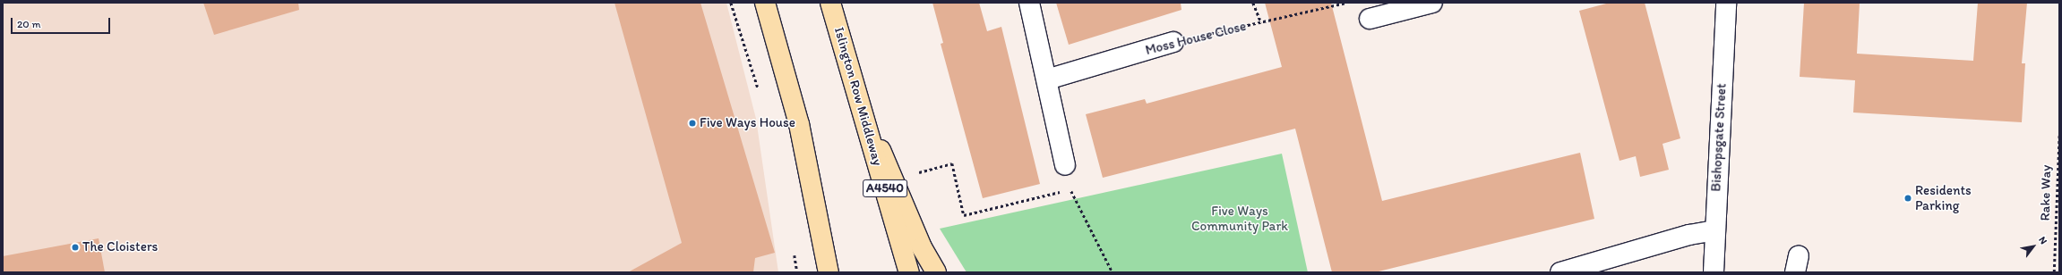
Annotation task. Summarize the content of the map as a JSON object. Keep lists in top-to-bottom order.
{
  "streets": {
    "main road": ["Islington Row Middleway", "A4540"],
    "street": ["Moss House Close", "Bishopsgate Street"],
    "path": ["Rake Way"]
  },
  "parks": ["Five Ways Community Park"],
  "places": ["Five Ways House", "Residents Parking", "The Cloisters"],
  "scale_bar": "20 m",
  "north": "top right"
}
